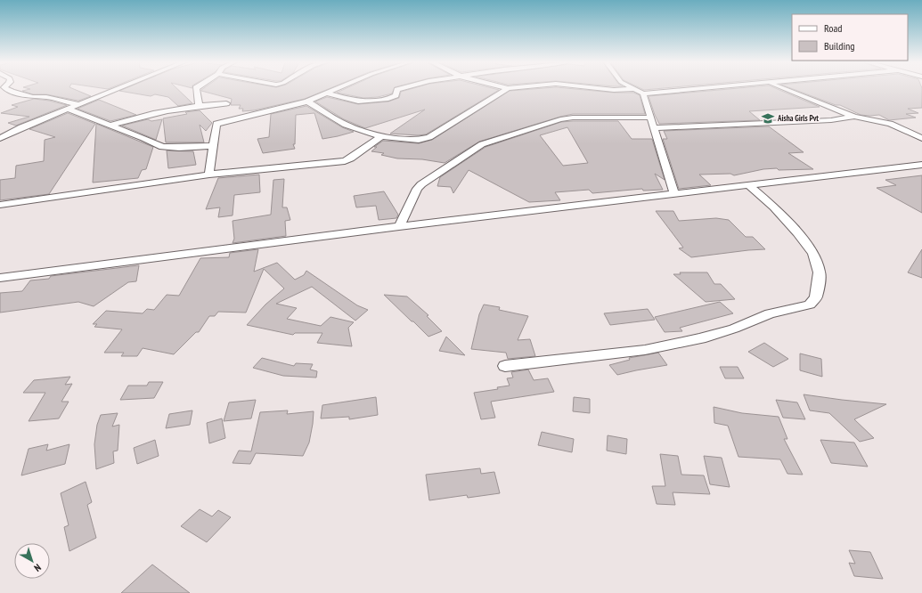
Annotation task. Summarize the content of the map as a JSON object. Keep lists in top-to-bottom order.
{
  "places": {
    "school or university": ["Aisha Girls Pvt"]
  },
  "legend": ["Road", "Building"],
  "north": "bottom right"
}
